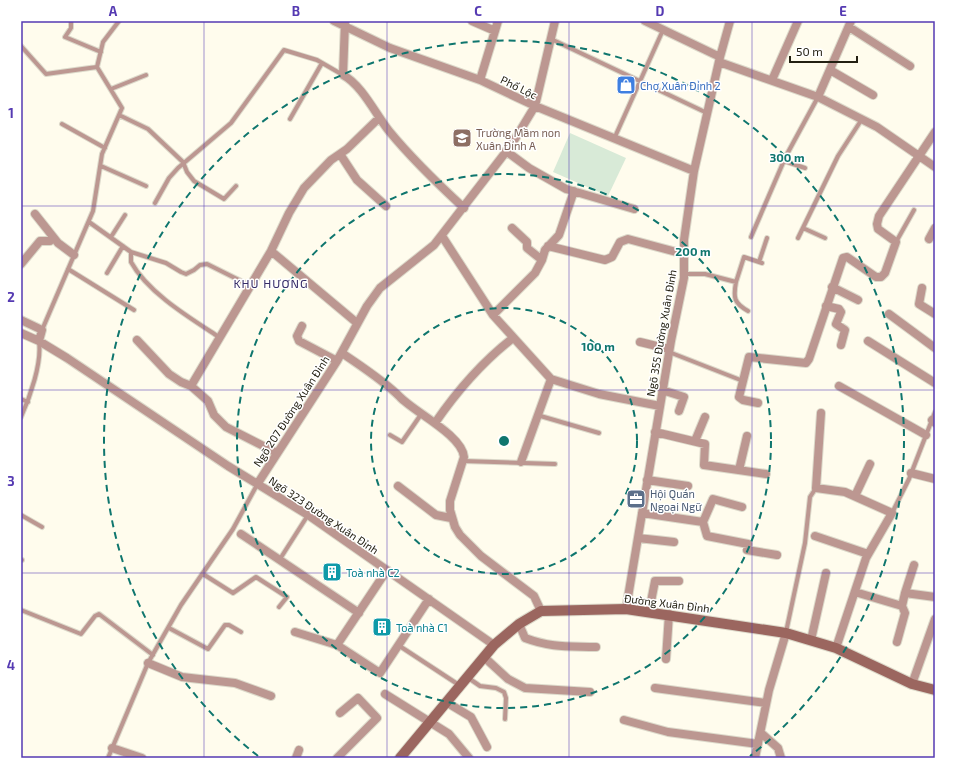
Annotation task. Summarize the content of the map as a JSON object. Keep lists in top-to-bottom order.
{
  "streets": {
    "street": [
      "Phố Lộc",
      "Ngõ 355 Đường Xuân Đỉnh",
      "Ngõ 207 Đường Xuân Đỉnh",
      "Ngõ 323 Đường Xuân Đỉnh",
      "Đường Xuân Đỉnh"
    ]
  },
  "crossings": [
    ["Phố Lộc", "Ngõ 355 Đường Xuân Đỉnh"],
    ["Phố Lộc", "Ngõ 207 Đường Xuân Đỉnh"],
    ["Ngõ 355 Đường Xuân Đỉnh", "Đường Xuân Đỉnh"],
    ["Ngõ 207 Đường Xuân Đỉnh", "Ngõ 323 Đường Xuân Đỉnh"],
    ["Ngõ 323 Đường Xuân Đỉnh", "Đường Xuân Đỉnh"]
  ],
  "districts": ["KHU HƯƠNG"],
  "places": {
    "shop": ["Chợ Xuân Đỉnh 2"],
    "school or university": ["Trường Mầm non Xuân Đỉnh A"],
    "office": ["Hội Quán Ngoại Ngữ"],
    "building": ["Toà nhà C2", "Toà nhà C1"]
  },
  "scale_bar": "50 m",
  "grid": {
    "columns": [
      "A",
      "B",
      "C",
      "D",
      "E"
    ],
    "rows": [
      "1",
      "2",
      "3",
      "4"
    ]
  },
  "rings": ["300 m", "200 m", "100 m"]
}
